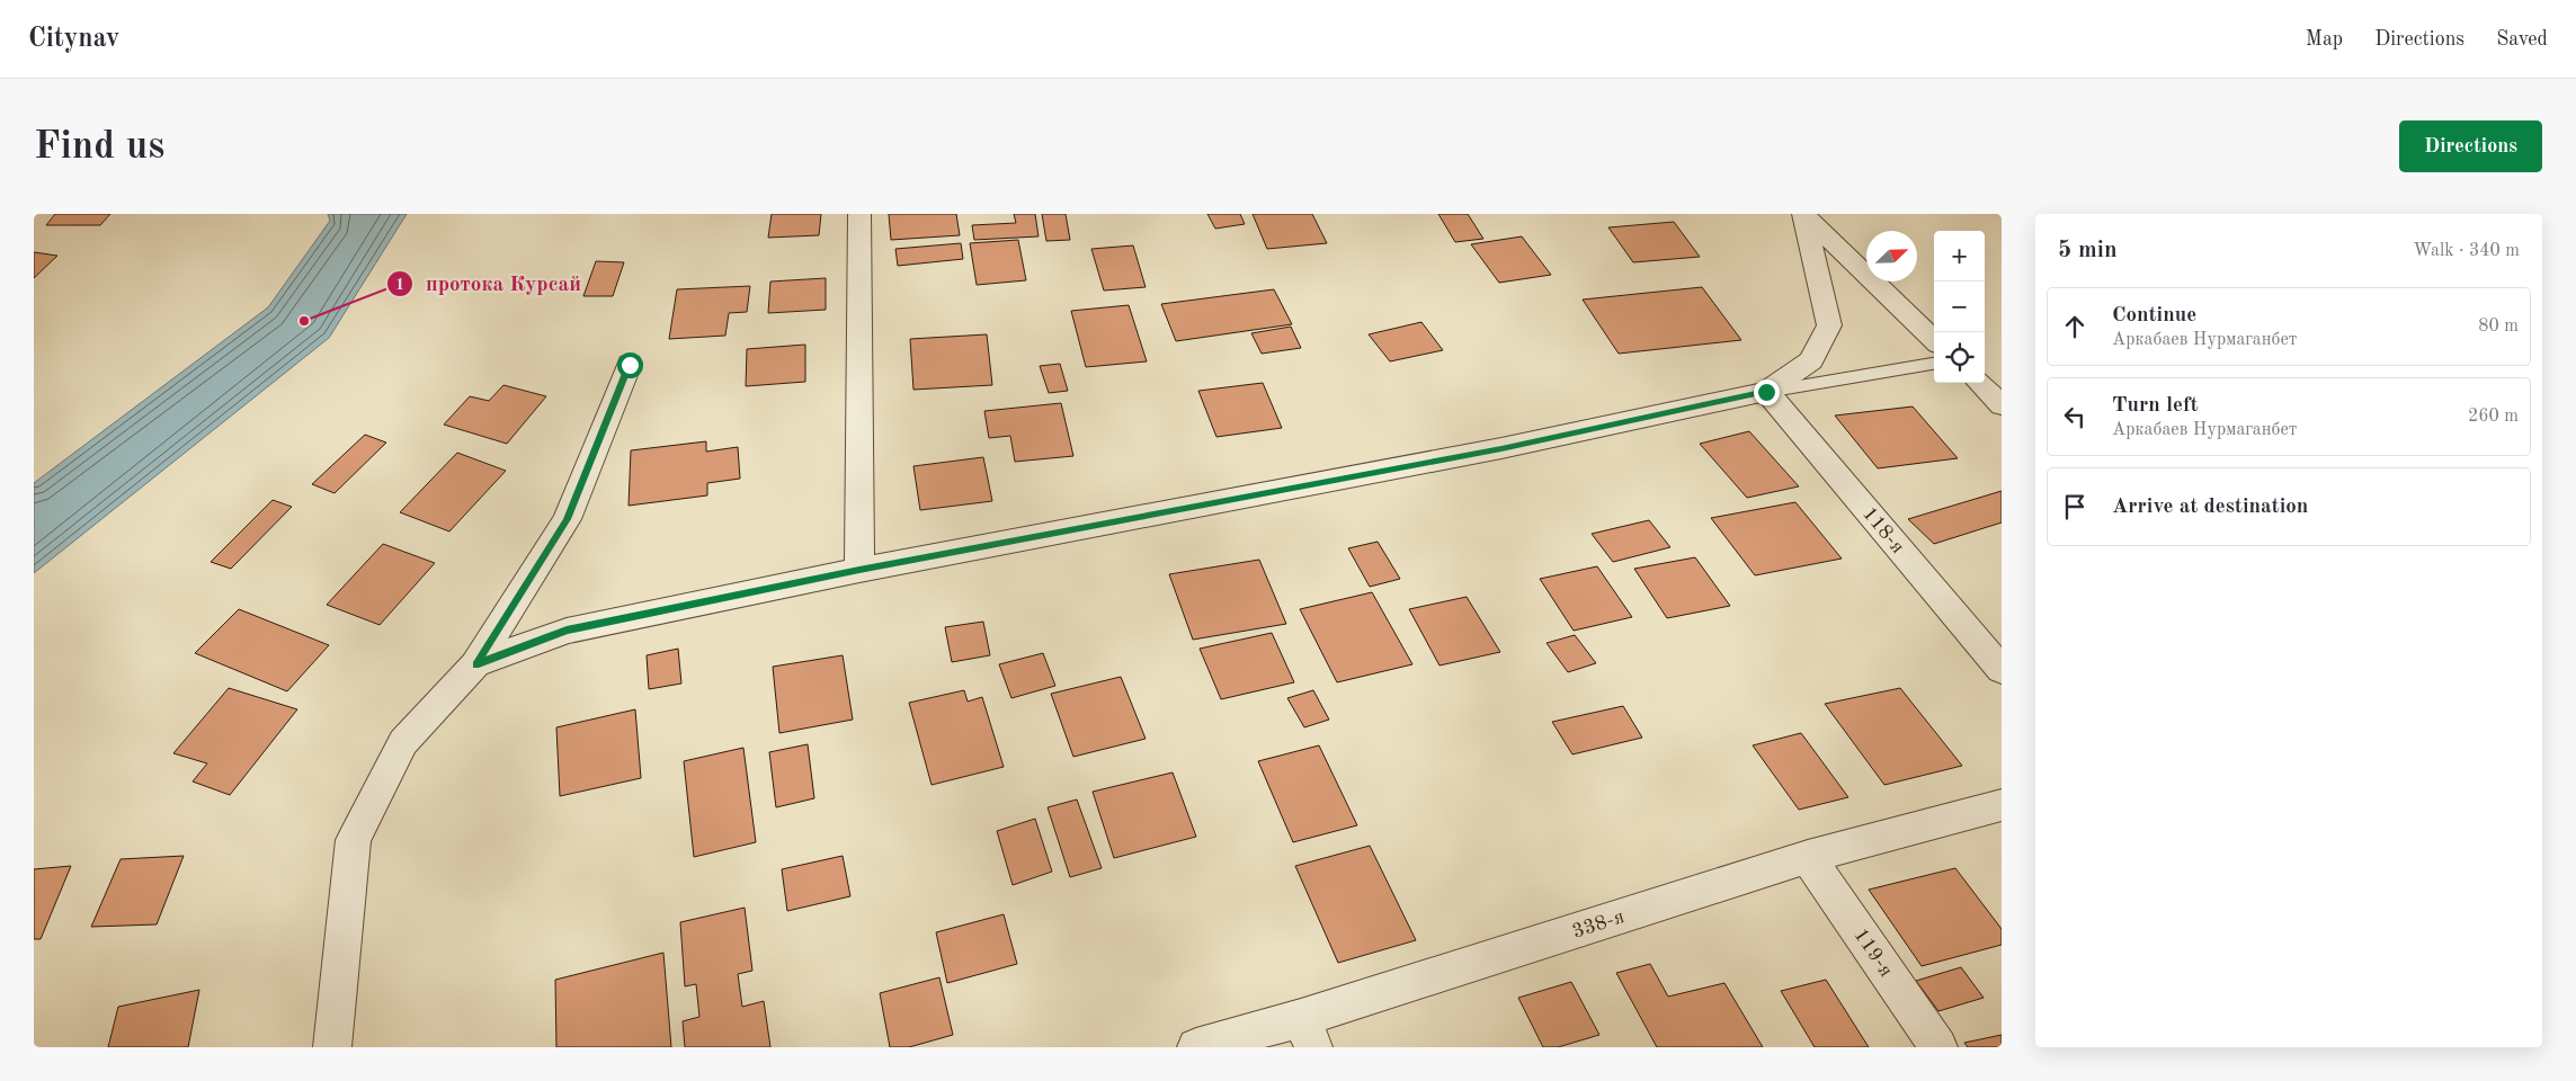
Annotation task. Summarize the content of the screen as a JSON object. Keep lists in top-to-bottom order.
{
  "streets": {
    "street": ["118-я", "338-я", "119-я"]
  },
  "crossings": [
    ["338-я", "119-я"]
  ],
  "places": ["протока Курсай"],
  "north": "top right",
  "page": {
    "header": "Citynav",
    "nav": ["Map", "Directions", "Saved"],
    "buttons": "Directions",
    "title": "Find us",
    "heading": ["5 min", "Walk · 340 m"],
    "map_buttons": ["+", "−"],
    "list": [
      ["Continue", "Аркабаев Нурмаганбет", "80 m"],
      ["Turn left", "Аркабаев Нурмаганбет", "260 m"],
      "Arrive at destination"
    ]
  }
}
